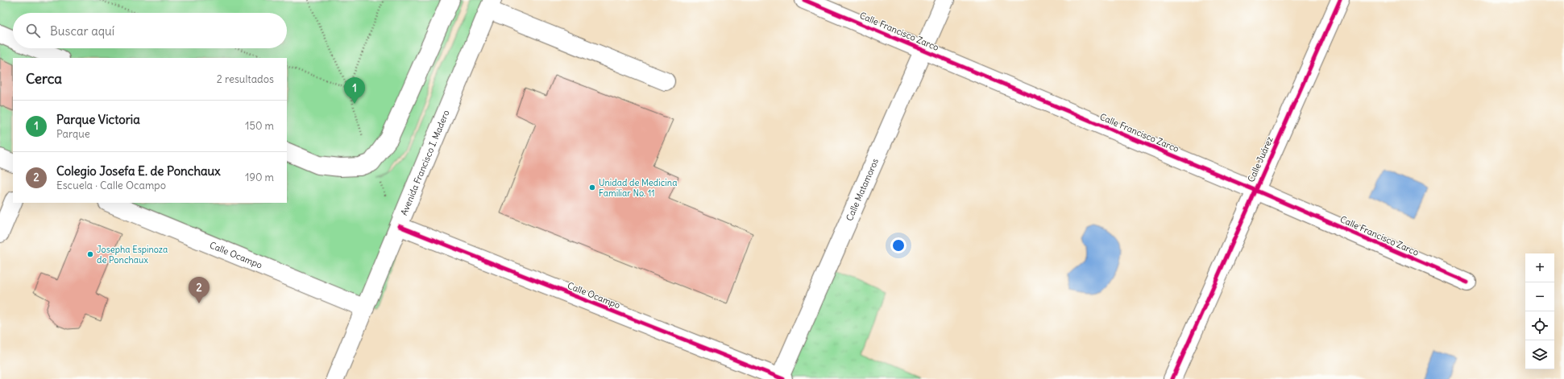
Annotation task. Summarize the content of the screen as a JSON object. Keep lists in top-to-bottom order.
{
  "streets": {
    "street": [
      "Calle Francisco Zarco",
      "Calle Juárez",
      "Avenida Francisco I. Madero",
      "Calle Matamoros",
      "Calle Ocampo"
    ]
  },
  "crossings": [
    ["Calle Francisco Zarco", "Calle Juárez"],
    ["Calle Francisco Zarco", "Calle Matamoros"],
    ["Avenida Francisco I. Madero", "Calle Ocampo"],
    ["Calle Matamoros", "Calle Ocampo"]
  ],
  "places": ["Unidad de Medicina Familiar No. 11", "Josepha Espinoza de Ponchaux"],
  "page": {
    "search": "Buscar aquí",
    "heading": ["Cerca", "2 resultados"],
    "pins": ["1", "2"],
    "list": [
      {
        "mark": "1",
        "name": "Parque Victoria",
        "note": "Parque",
        "value": "150 m"
      },
      {
        "mark": "2",
        "name": "Colegio Josefa E. de Ponchaux",
        "note": "Escuela · Calle Ocampo",
        "value": "190 m"
      }
    ],
    "map_buttons": ["+", "−"]
  }
}
